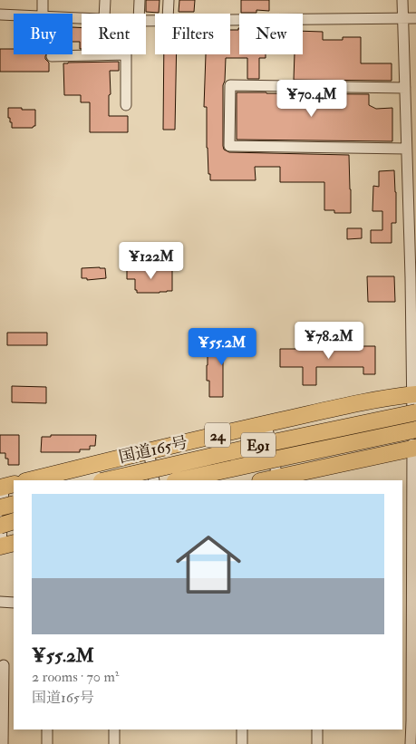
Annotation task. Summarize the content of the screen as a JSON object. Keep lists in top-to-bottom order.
{
  "streets": {
    "highway": ["24", "E91", "国道165号"]
  },
  "page": {
    "chip": [
      "Buy",
      "Rent",
      "Filters",
      "New"
    ],
    "price": [
      "¥70.4M",
      "¥122M",
      "¥78.2M",
      "¥55.2M"
    ],
    "list": [
      {
        "name": "¥55.2M",
        "note": "2 rooms · 70 m² · 国道165号"
      }
    ]
  }
}
